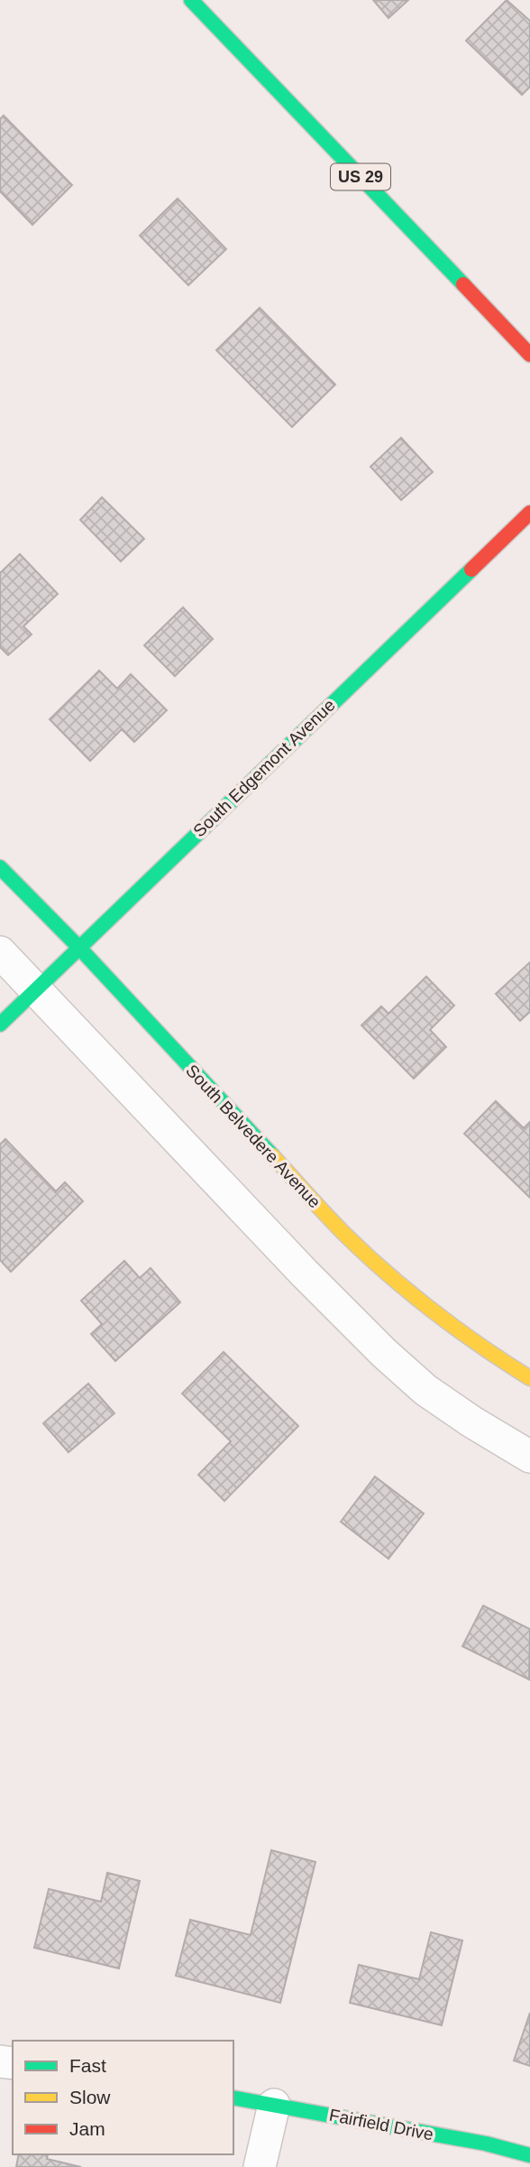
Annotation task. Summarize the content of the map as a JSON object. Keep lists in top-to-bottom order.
{
  "streets": {
    "street": [
      "US 29",
      "South Edgemont Avenue",
      "South Belvedere Avenue",
      "Fairfield Drive"
    ]
  },
  "crossings": [
    ["South Edgemont Avenue", "South Belvedere Avenue"]
  ],
  "legend": ["Fast", "Slow", "Jam"]
}
